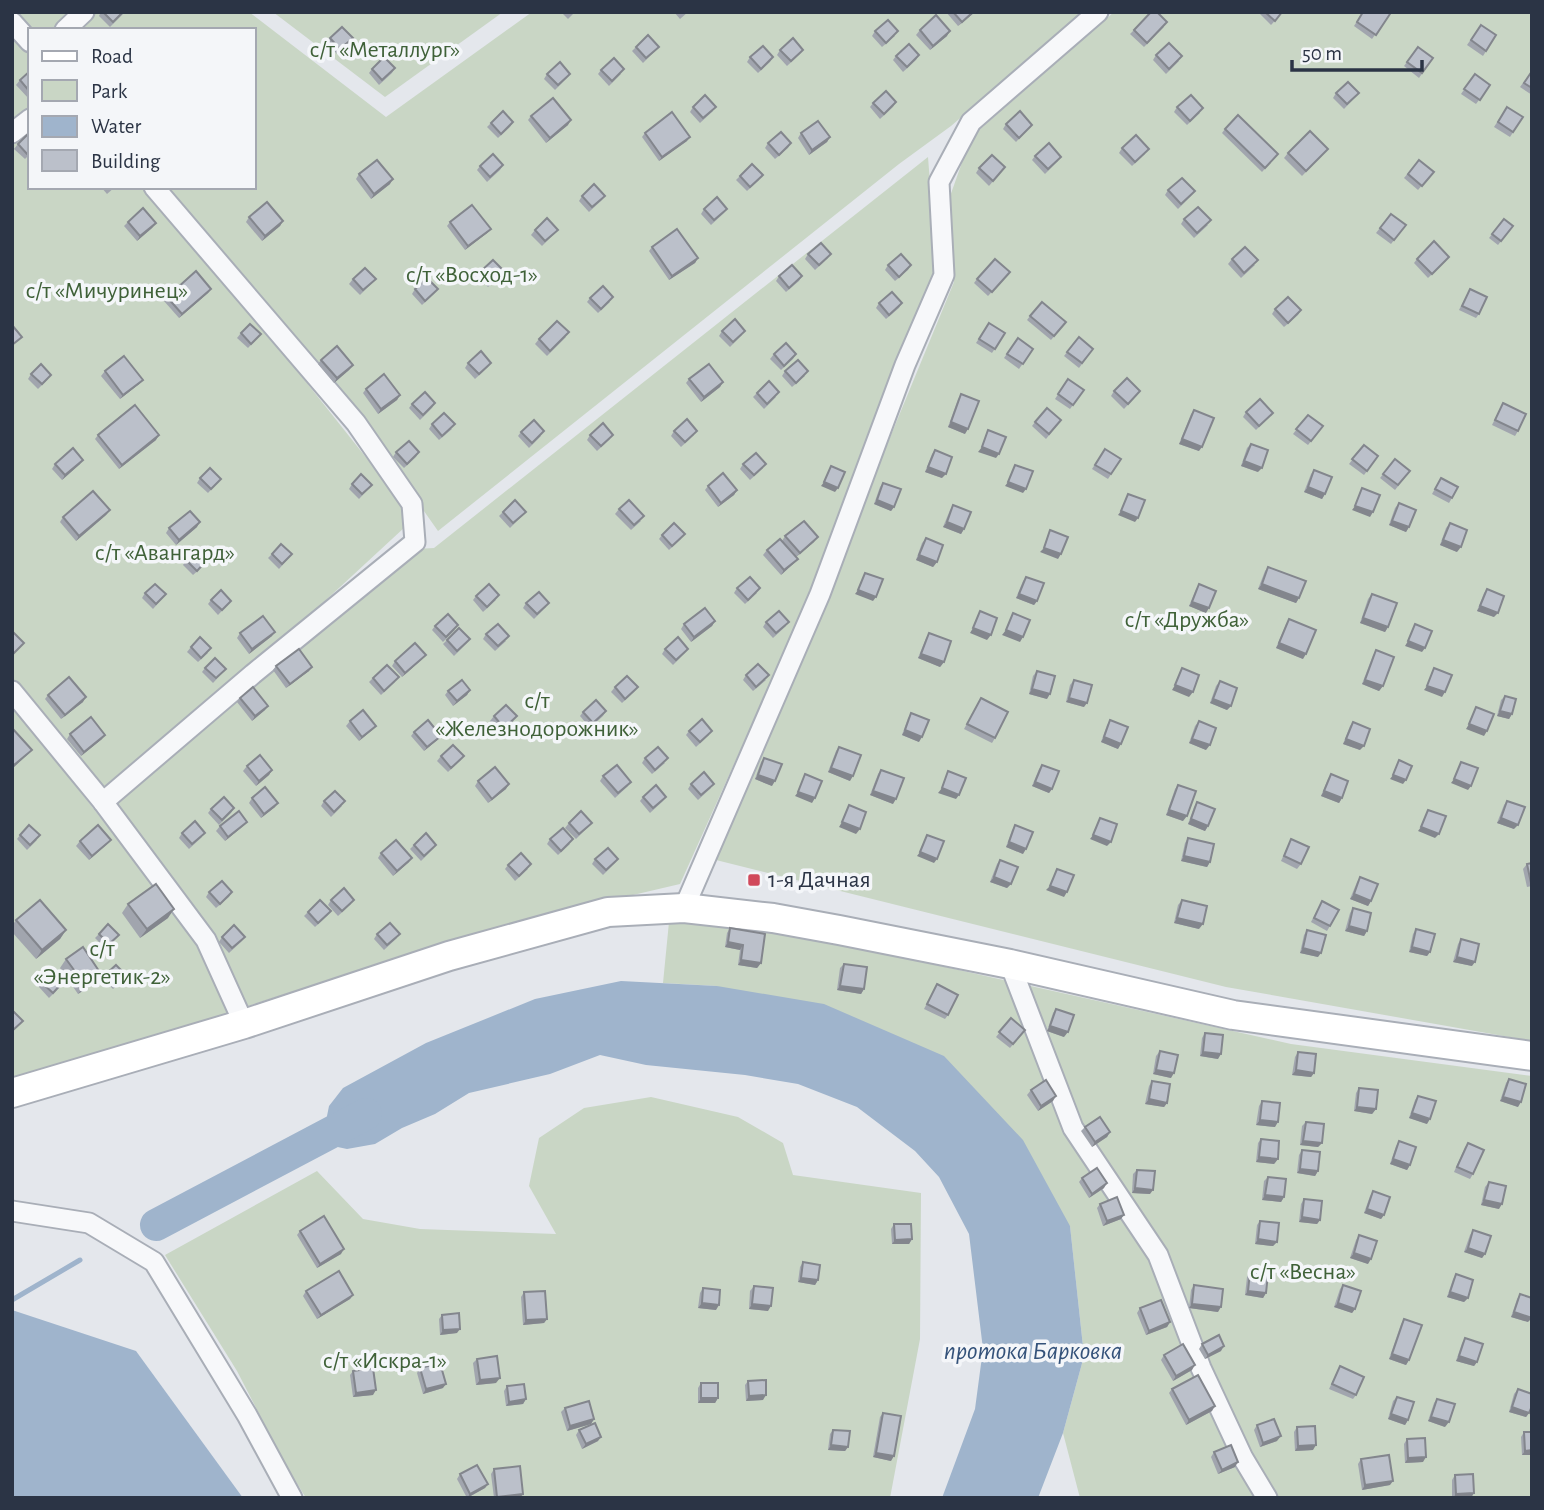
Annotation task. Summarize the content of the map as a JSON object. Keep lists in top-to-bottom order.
{
  "water": ["протока Барковка"],
  "parks": [
    "с/т «Металлург»",
    "с/т «Восход-1»",
    "с/т «Мичуринец»",
    "с/т «Авангард»",
    "с/т «Дружба»",
    "с/т «Железнодорожник»",
    "с/т «Энергетик-2»",
    "с/т «Весна»",
    "с/т «Искра-1»"
  ],
  "places": {
    "transit": ["1-я Дачная"]
  },
  "legend": [
    "Road",
    "Park",
    "Water",
    "Building"
  ],
  "scale_bar": "50 m"
}
